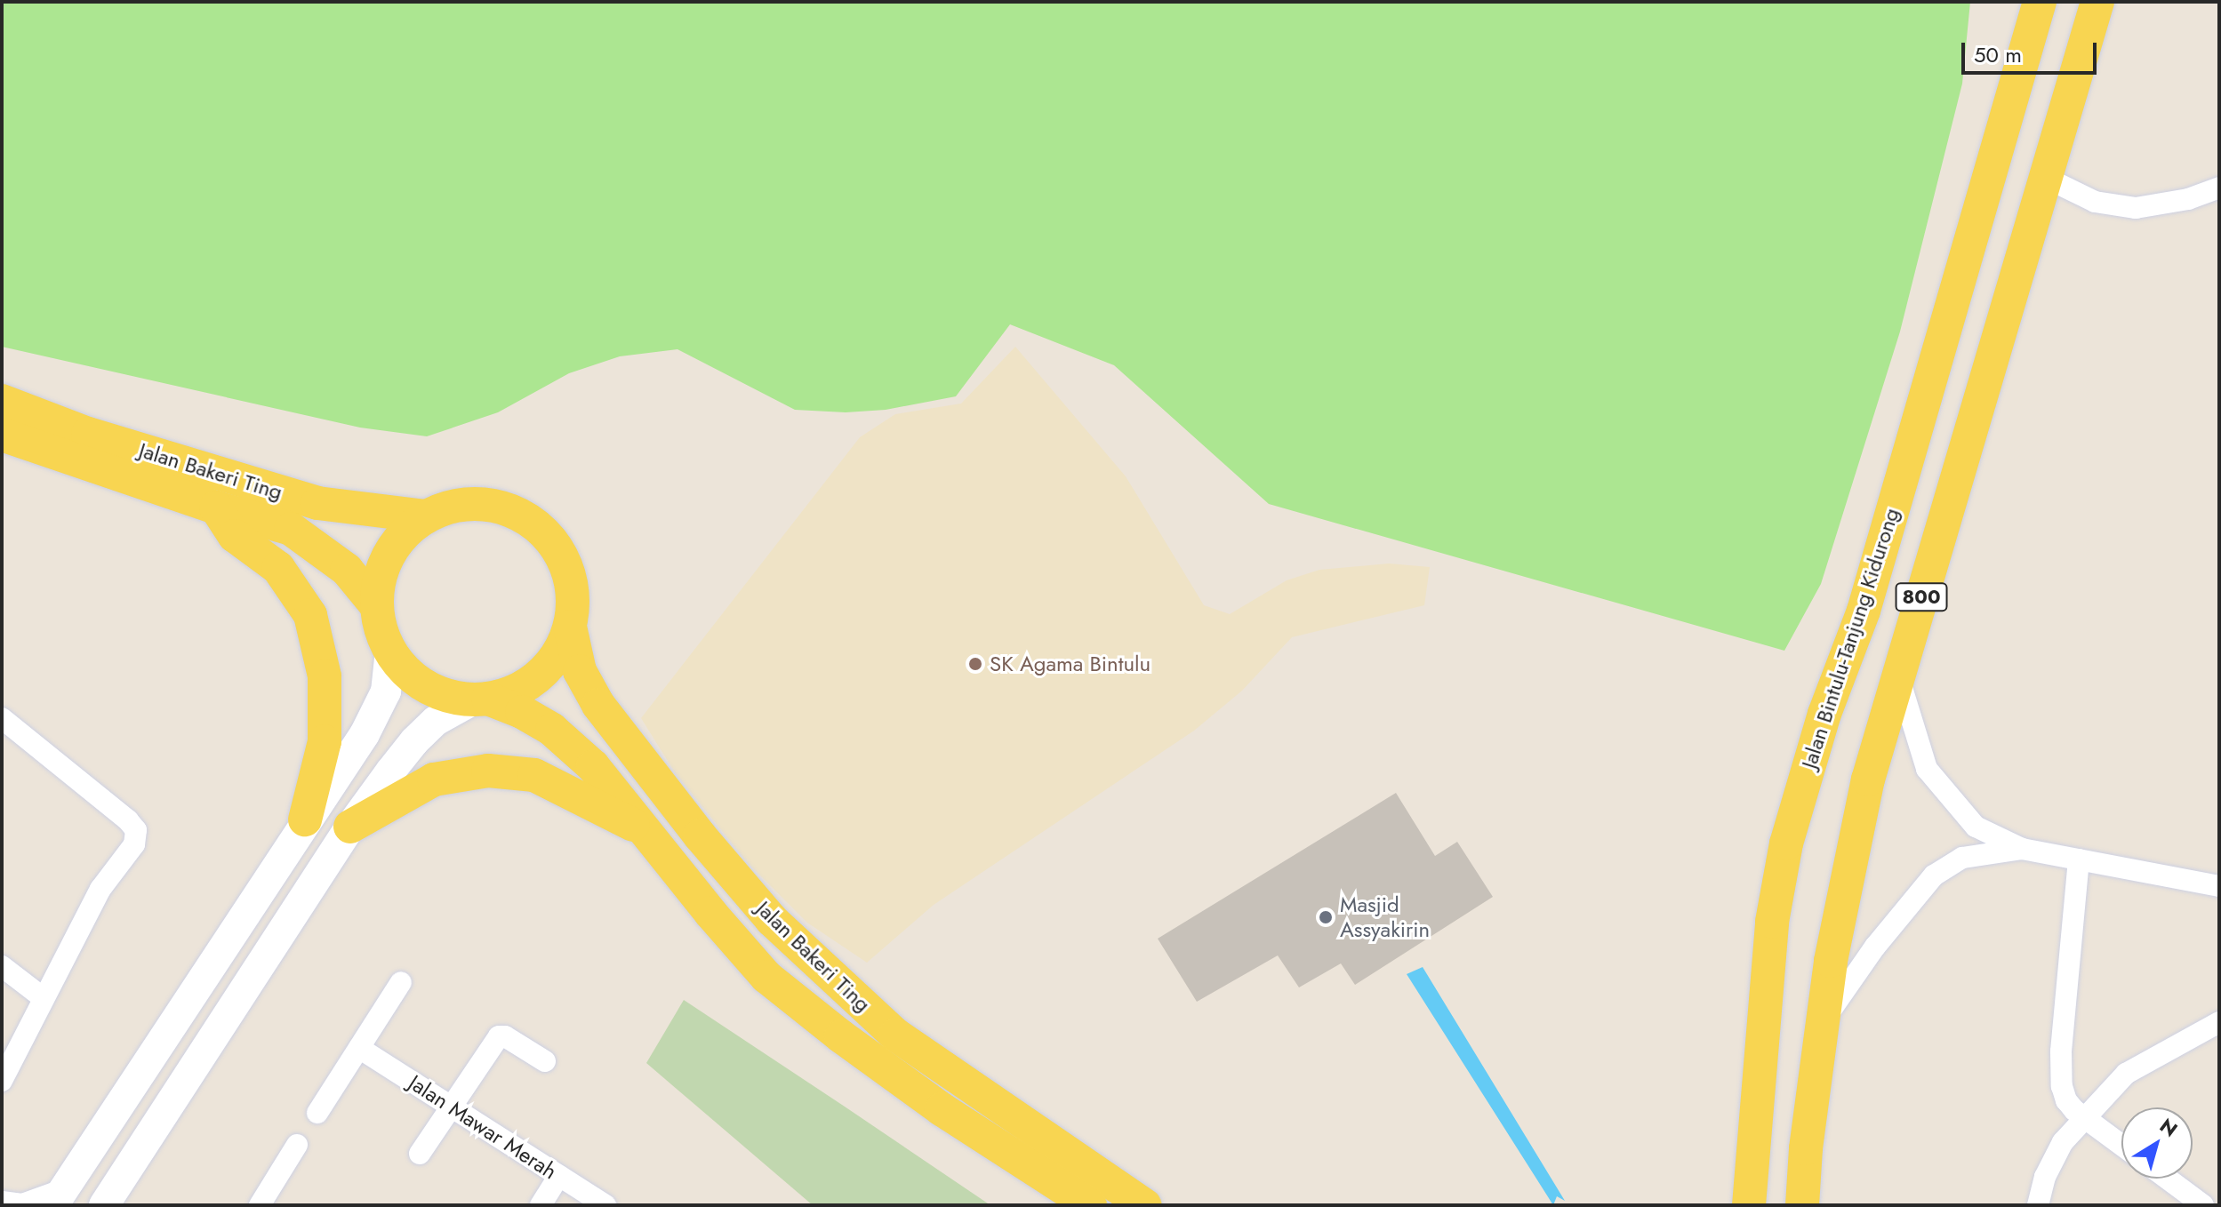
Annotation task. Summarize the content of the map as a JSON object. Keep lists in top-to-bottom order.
{
  "streets": {
    "main road": ["Jalan Bakeri Ting", "800", "Jalan Bintulu-Tanjung Kidurong"],
    "street": ["Jalan Mawar Merah"]
  },
  "places": ["SK Agama Bintulu", "Masjid Assyakirin"],
  "scale_bar": "50 m",
  "north": "top right"
}
